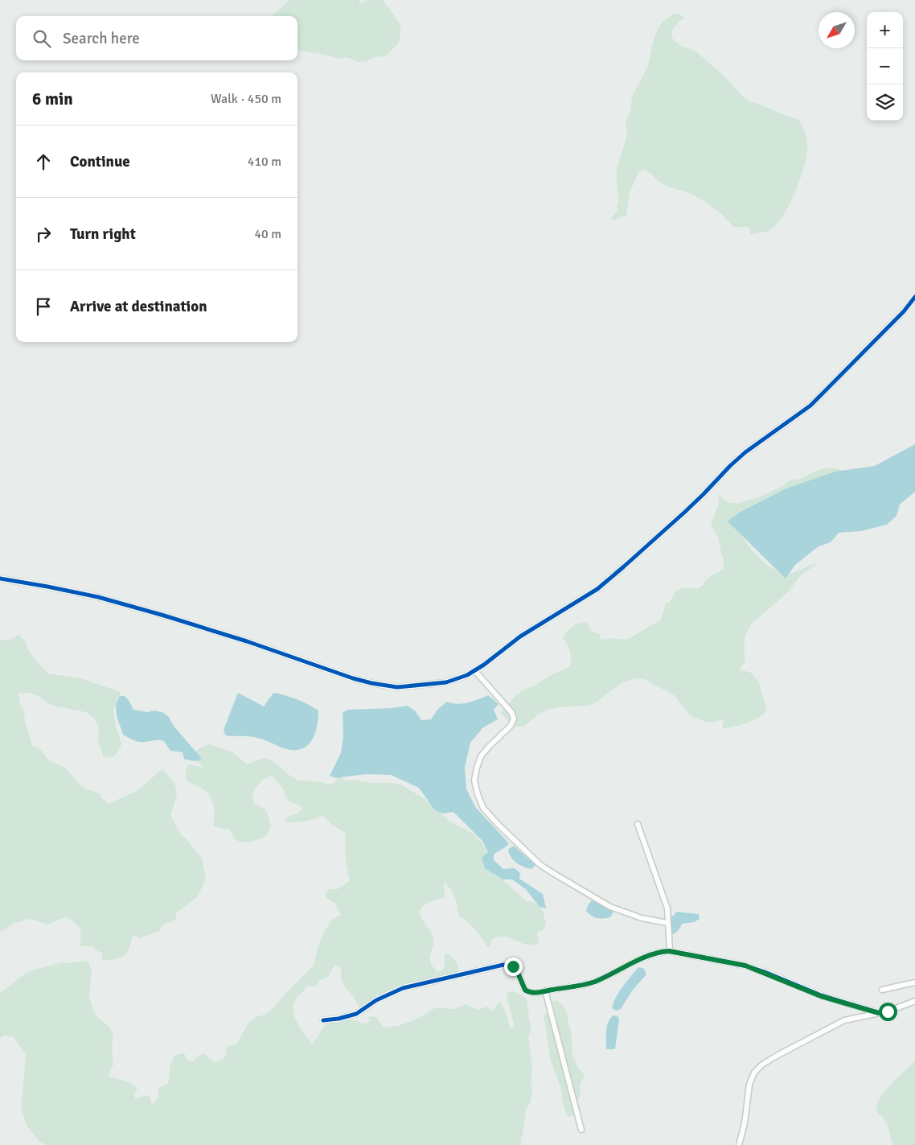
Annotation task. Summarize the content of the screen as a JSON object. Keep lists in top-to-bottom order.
{
  "north": "bottom left",
  "page": {
    "map_buttons": ["+", "−"],
    "search": "Search here",
    "heading": ["6 min", "Walk · 450 m"],
    "list": [
      ["Continue", "410 m"],
      ["Turn right", "40 m"],
      "Arrive at destination"
    ]
  }
}
